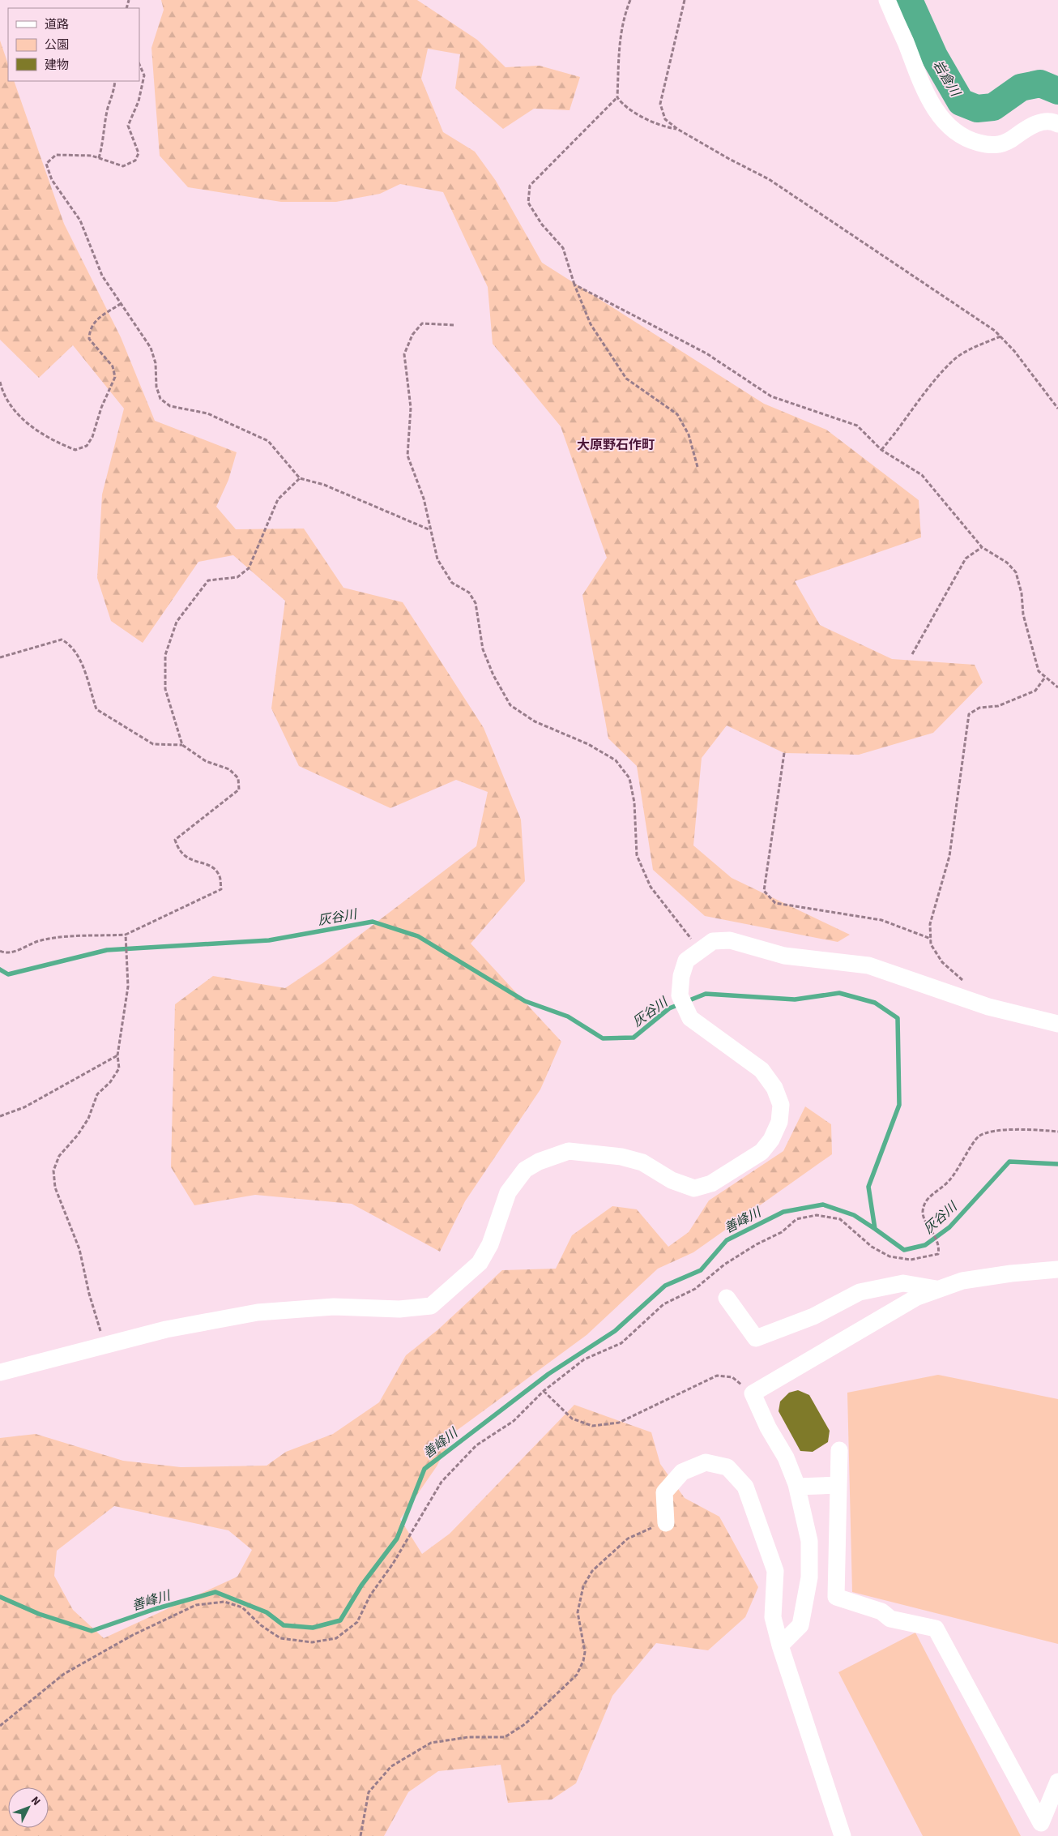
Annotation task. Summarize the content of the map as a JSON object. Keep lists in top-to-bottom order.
{
  "districts": ["大原野石作町"],
  "water": ["岩倉川", "灰谷川", "善峰川"],
  "legend": ["道路", "公園", "建物"],
  "north": "top right"
}
